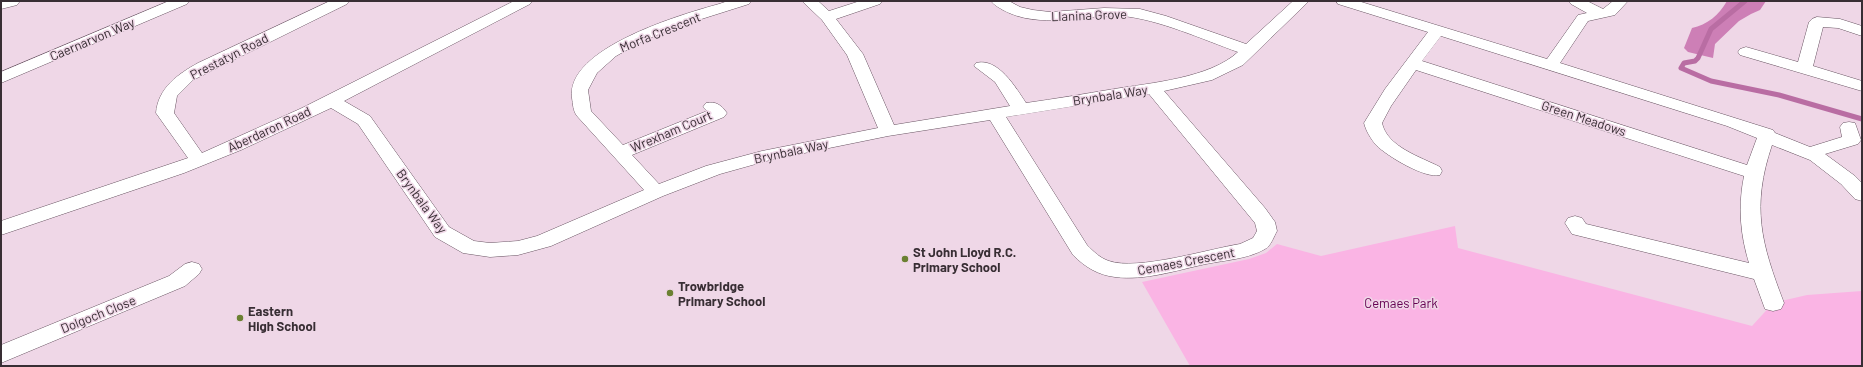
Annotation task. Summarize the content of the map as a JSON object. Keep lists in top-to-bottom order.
{
  "streets": {
    "street": [
      "Llanina Grove",
      "Morfa Crescent",
      "Caernarvon Way",
      "Prestatyn Road",
      "Brynbala Way",
      "Green Meadows",
      "Aberdaron Road",
      "Wrexham Court",
      "Cemaes Crescent",
      "Dolgoch Close"
    ]
  },
  "crossings": [
    ["Llanina Grove", "Brynbala Way"],
    ["Morfa Crescent", "Brynbala Way"],
    ["Morfa Crescent", "Wrexham Court"],
    ["Prestatyn Road", "Aberdaron Road"],
    ["Brynbala Way", "Aberdaron Road"],
    ["Brynbala Way", "Cemaes Crescent"]
  ],
  "parks": ["Cemaes Park"],
  "places": ["St John Lloyd R.C. Primary School", "Trowbridge Primary School", "Eastern High School"]
}
